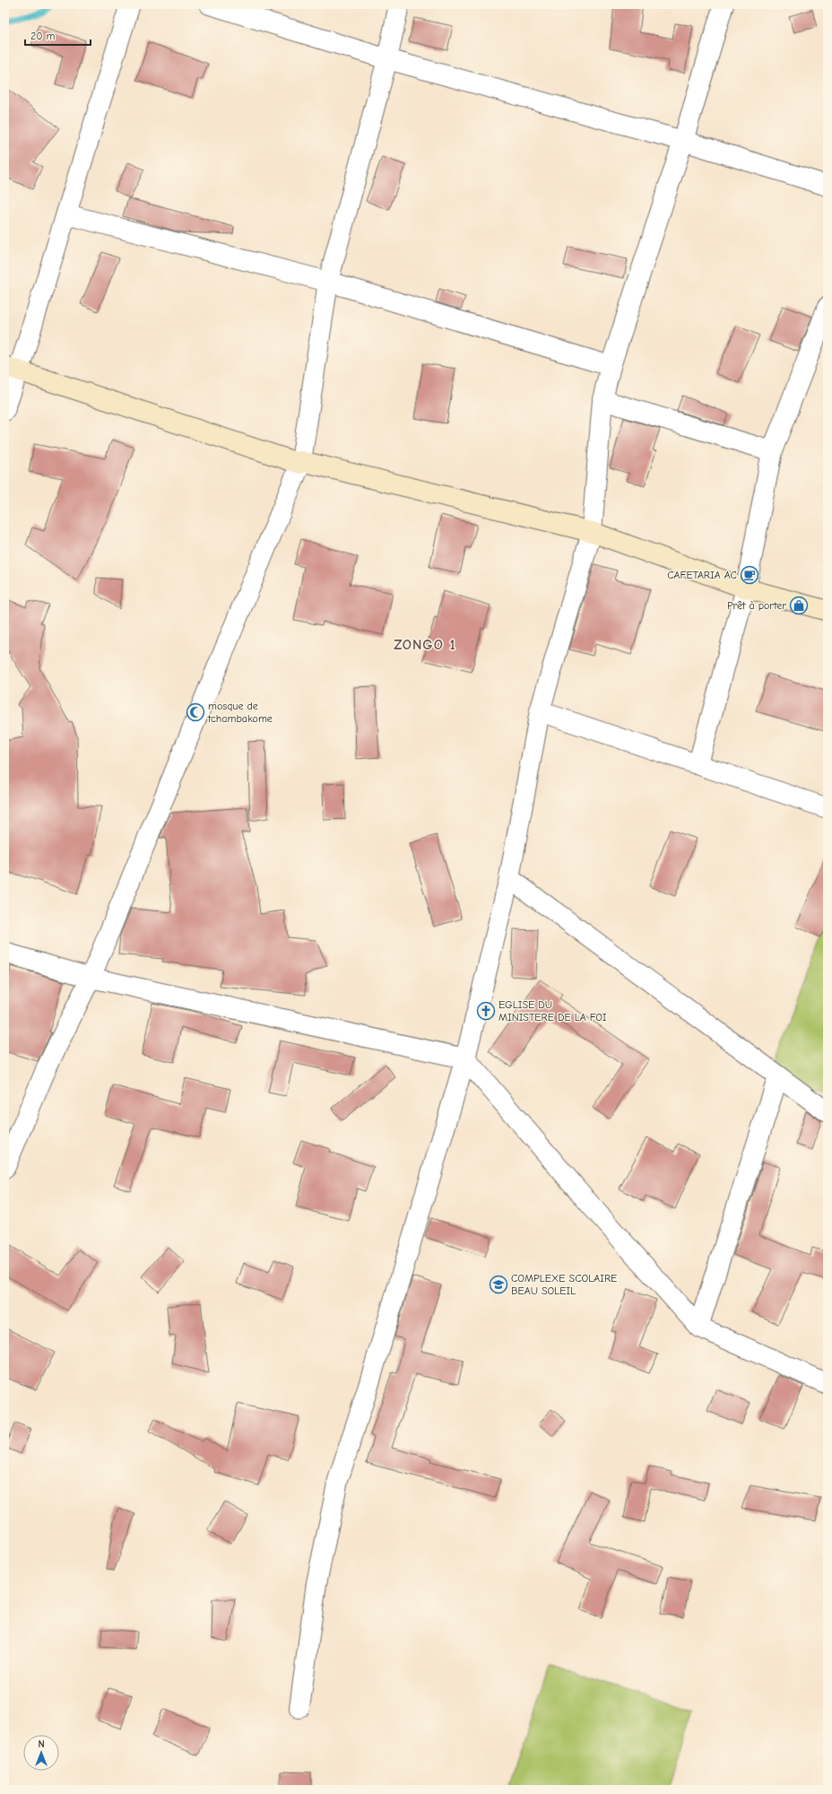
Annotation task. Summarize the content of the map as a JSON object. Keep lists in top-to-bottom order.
{
  "districts": ["ZONGO 1"],
  "places": {
    "cafe": ["CAFETARIA AC"],
    "shop": ["Prêt à porter"],
    "mosque": ["mosque de tchambakome"],
    "church": ["EGLISE DU MINISTERE DE LA FOI"],
    "school or university": ["COMPLEXE SCOLAIRE BEAU SOLEIL"]
  },
  "scale_bar": "20 m",
  "north": "top"
}
